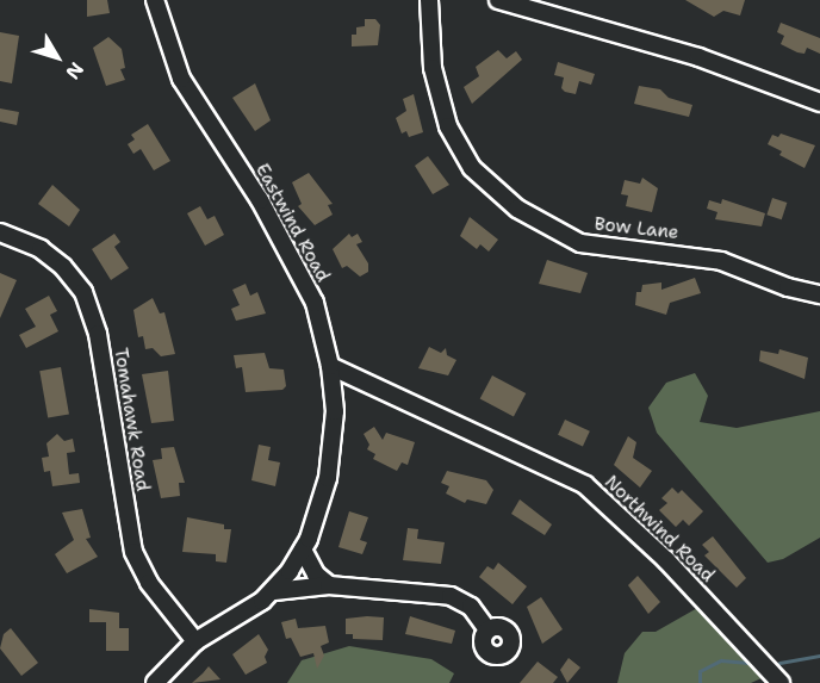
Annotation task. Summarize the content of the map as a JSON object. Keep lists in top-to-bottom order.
{
  "streets": {
    "street": [
      "Eastwind Road",
      "Bow Lane",
      "Tomahawk Road",
      "Northwind Road"
    ]
  },
  "crossings": [
    ["Eastwind Road", "Tomahawk Road"],
    ["Eastwind Road", "Northwind Road"]
  ],
  "north": "bottom right"
}
